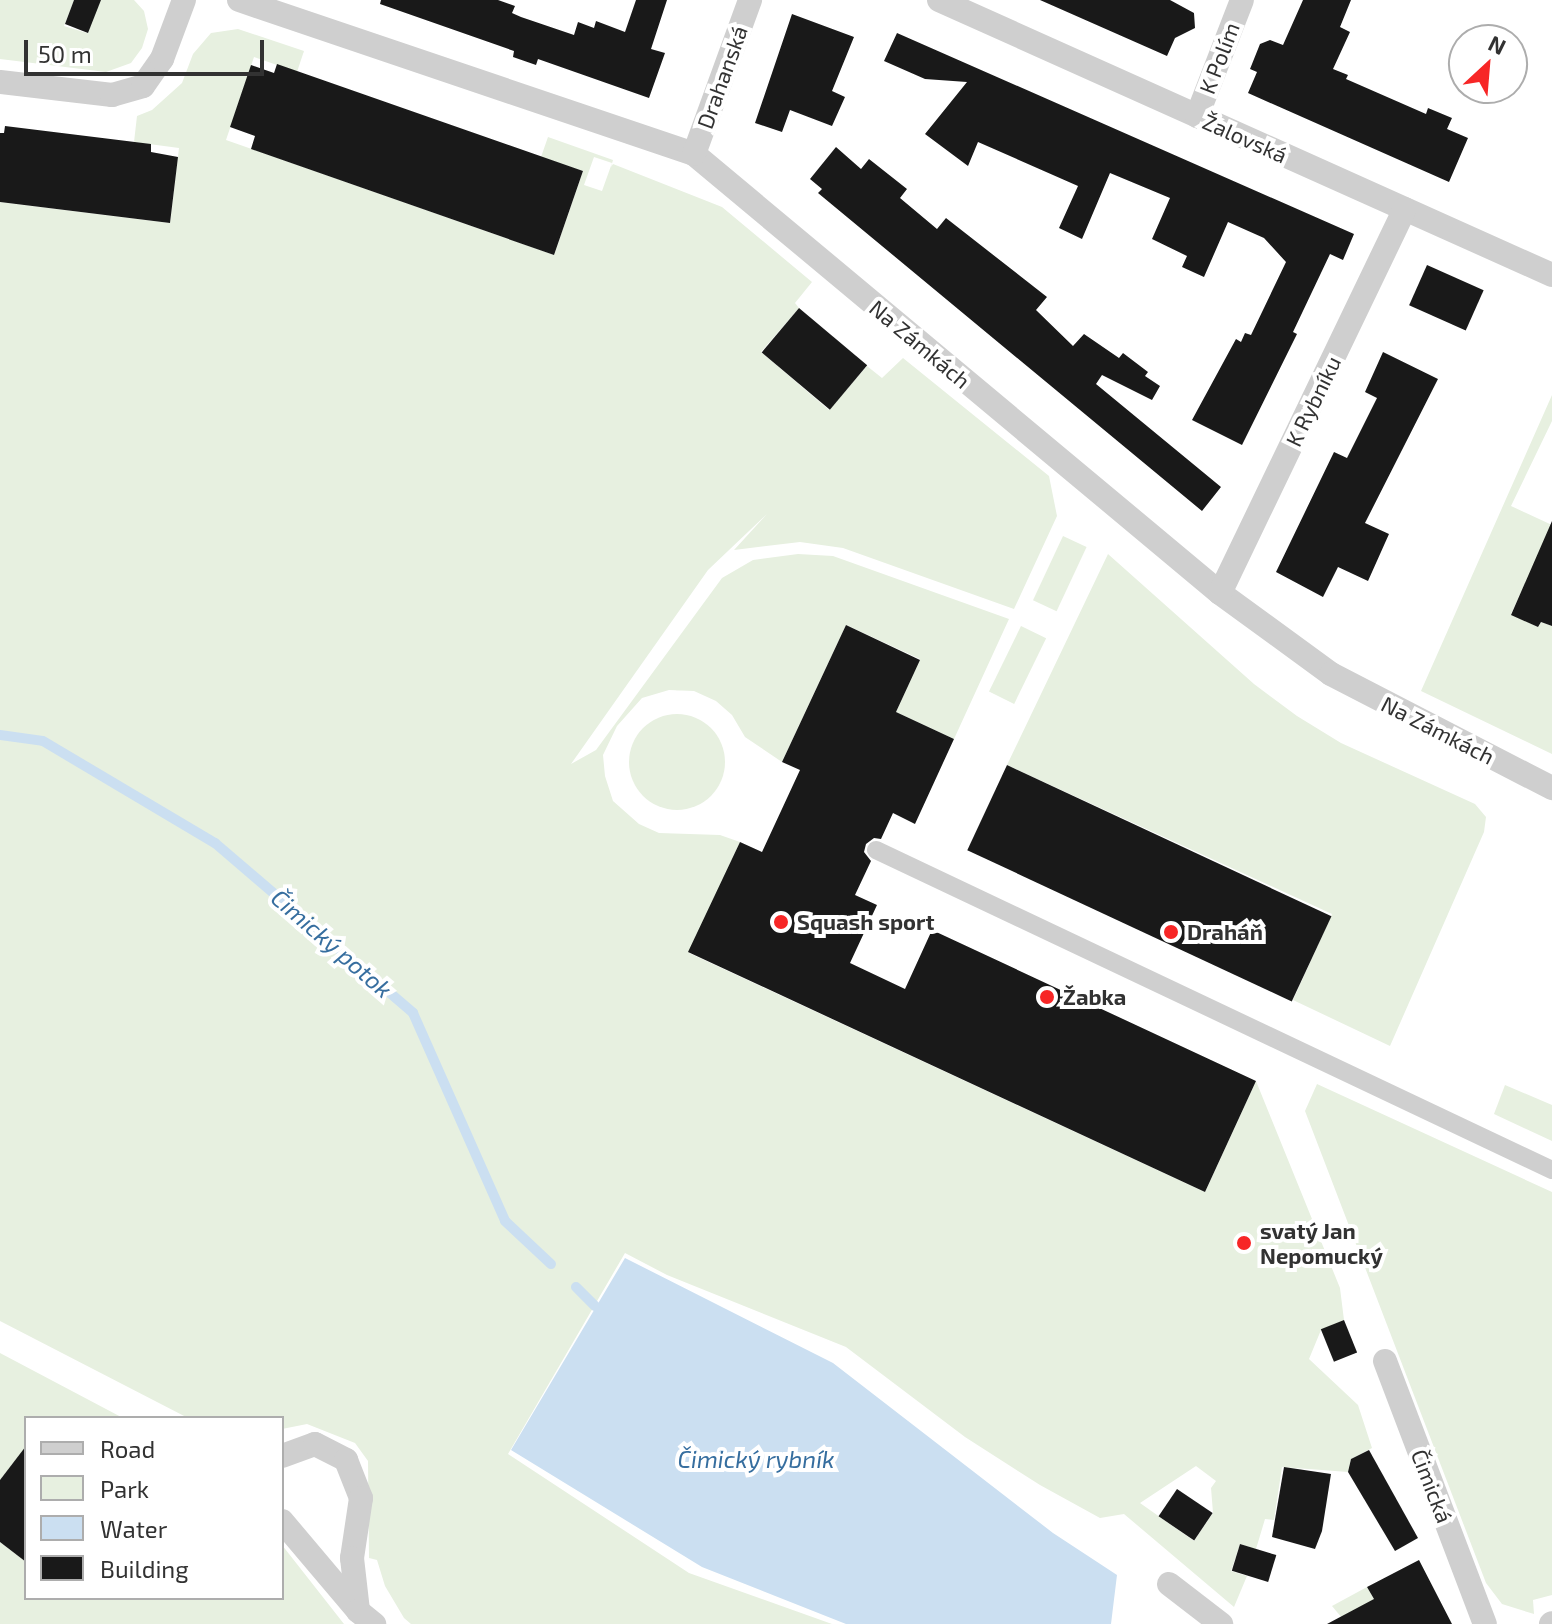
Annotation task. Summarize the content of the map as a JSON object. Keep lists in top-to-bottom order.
{
  "streets": {
    "street": [
      "K Polím",
      "Drahanská",
      "Žalovská",
      "Na Zámkách",
      "K Rybníku",
      "Čimická"
    ]
  },
  "crossings": [
    ["K Polím", "Žalovská"],
    ["Drahanská", "Na Zámkách"],
    ["Žalovská", "K Rybníku"],
    ["Na Zámkách", "K Rybníku"]
  ],
  "water": ["Čimický potok", "Čimický rybník"],
  "places": [
    "Squash sport",
    "Draháň",
    "Žabka",
    "svatý Jan Nepomucký"
  ],
  "legend": [
    "Road",
    "Park",
    "Water",
    "Building"
  ],
  "scale_bar": "50 m",
  "north": "top right"
}
